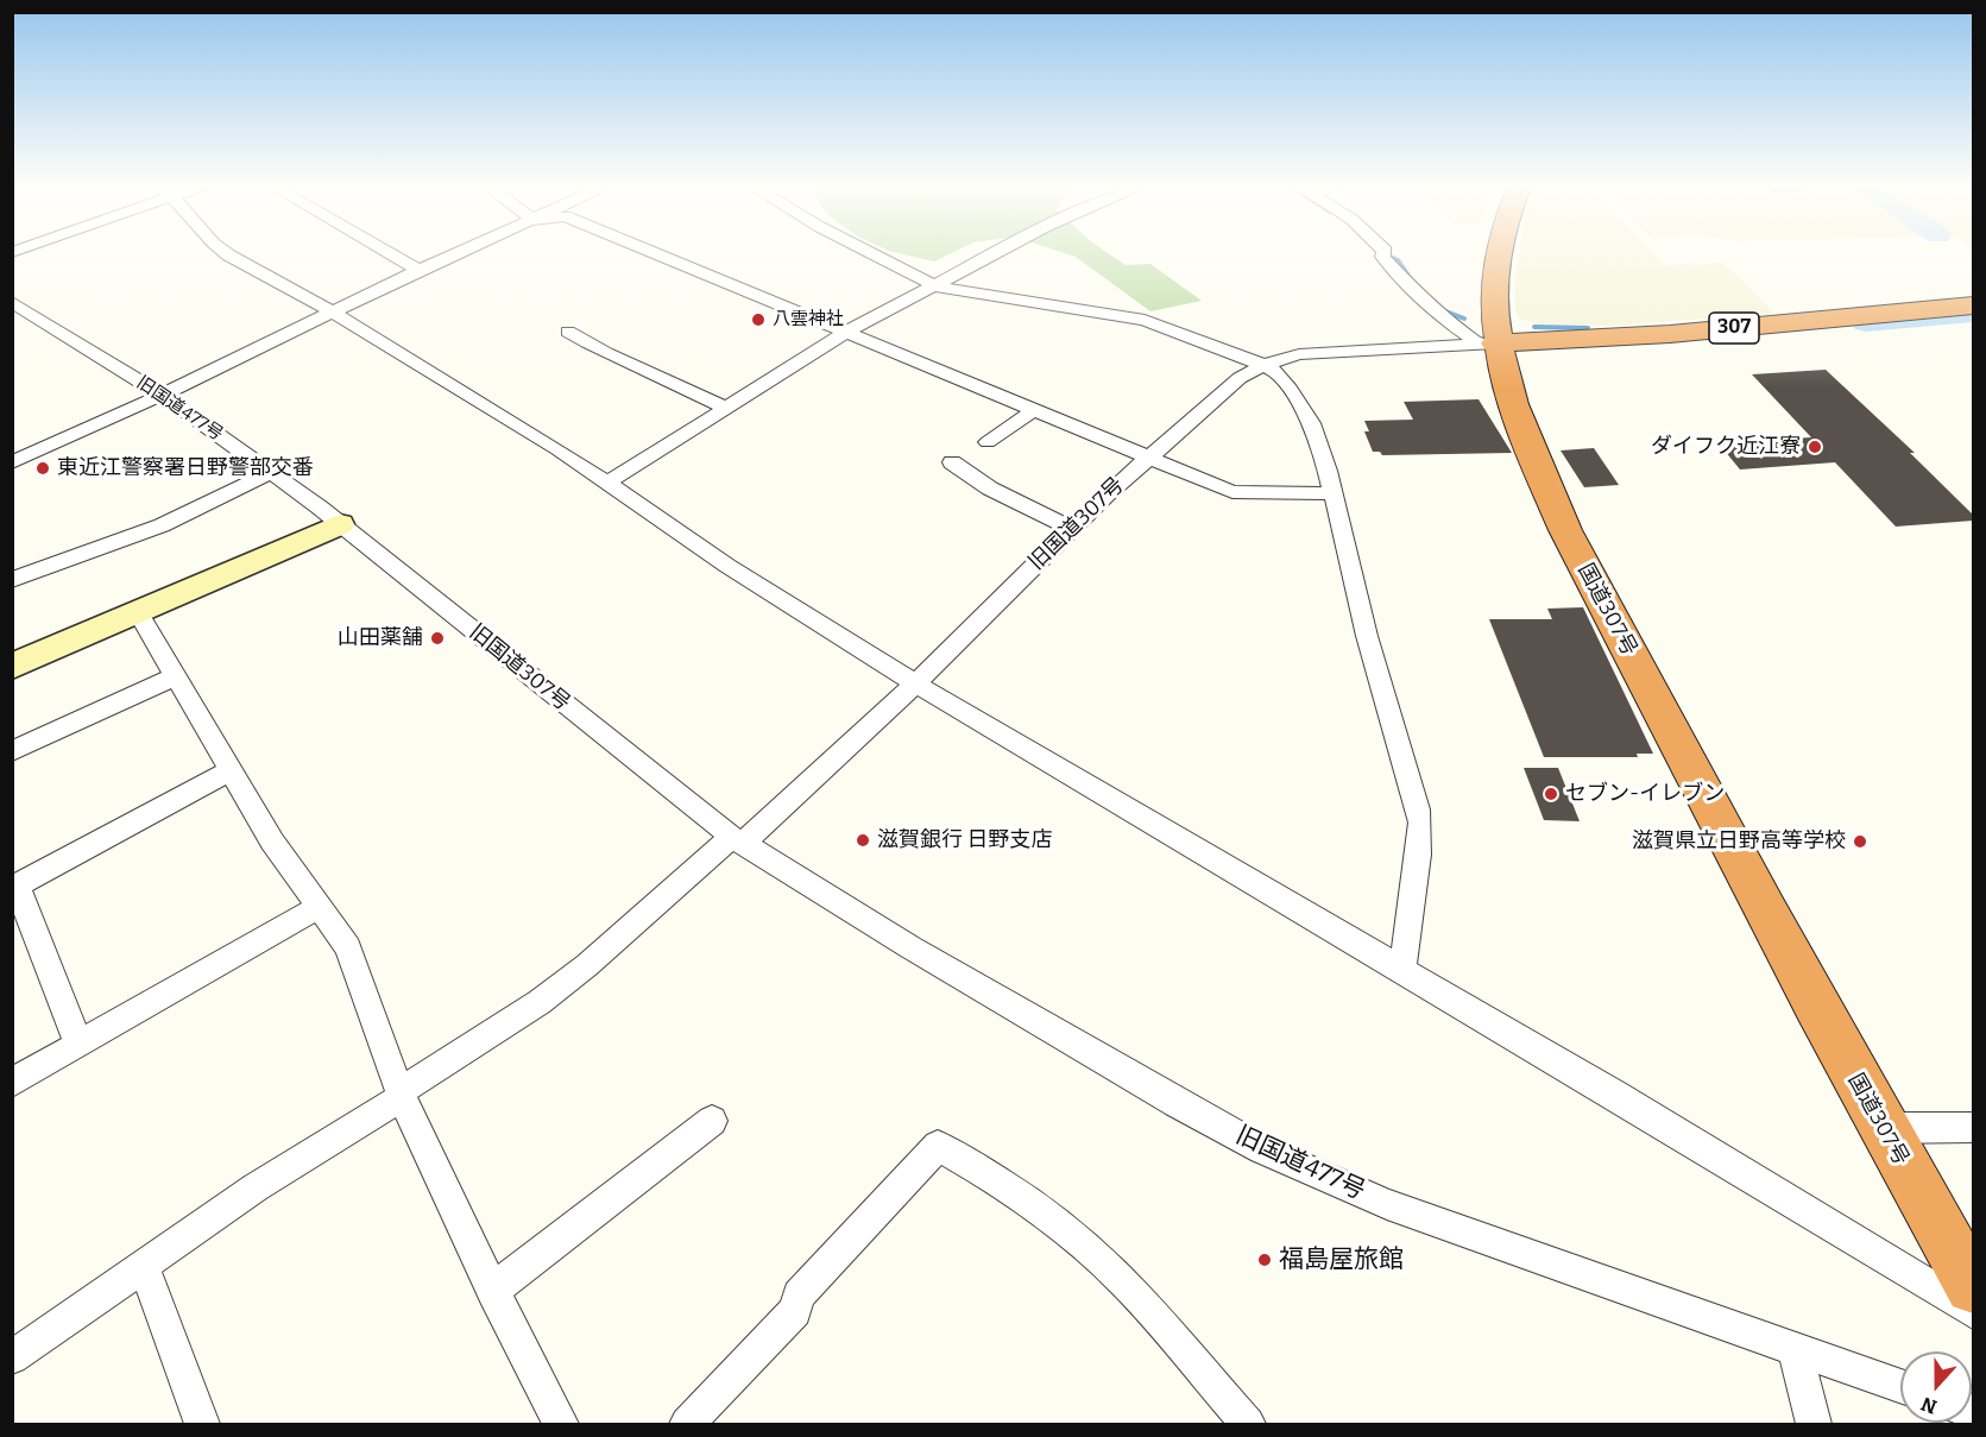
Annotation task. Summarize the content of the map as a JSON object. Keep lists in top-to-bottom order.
{
  "streets": {
    "highway": ["307", "国道307号"],
    "street": ["旧国道477号", "旧国道307号"]
  },
  "crossings": [
    ["307", "旧国道307号"],
    ["307", "国道307号"],
    ["旧国道477号", "旧国道307号"],
    ["旧国道307号", "国道307号"]
  ],
  "places": [
    "八雲神社",
    "ダイフク近江寮",
    "東近江警察署日野警部交番",
    "山田薬舗",
    "セブン-イレブン",
    "滋賀銀行 日野支店",
    "滋賀県立日野高等学校",
    "福島屋旅館"
  ],
  "north": "bottom"
}
